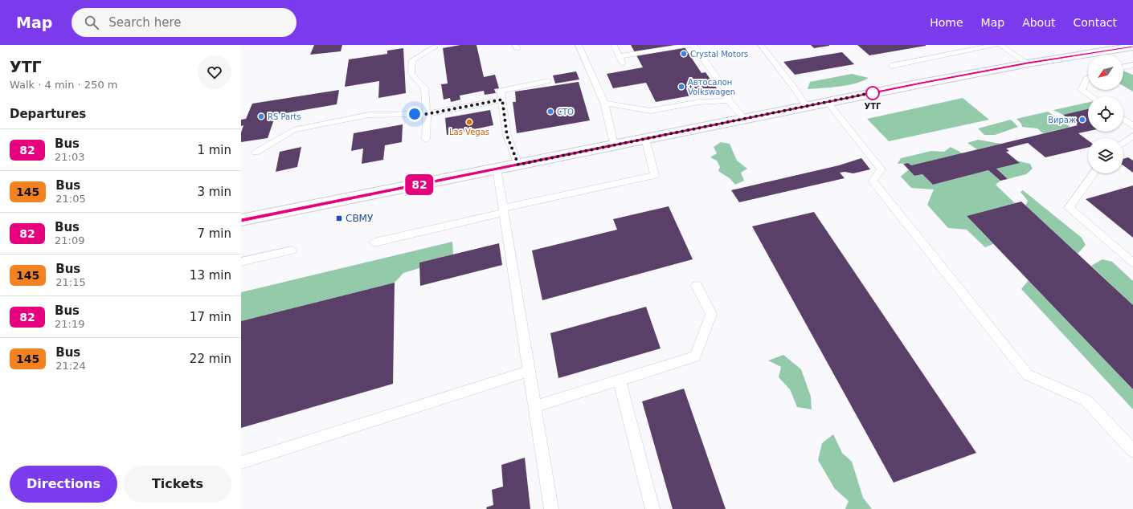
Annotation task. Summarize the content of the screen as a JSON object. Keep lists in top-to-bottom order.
{
  "places": {
    "other": [
      "Crystal Motors",
      "Автосалон Volkswagen",
      "УТГ",
      "СТО",
      "RS Parts",
      "Вираж",
      "Las Vegas"
    ],
    "transit": ["СВМУ"]
  },
  "lines": ["bus line 82"],
  "north": "bottom left",
  "page": {
    "header": "Map",
    "search": "Search here",
    "nav": [
      "Home",
      "Map",
      "About",
      "Contact"
    ],
    "heading": [
      ["УТГ", "Walk · 4 min · 250 m"],
      "Departures"
    ],
    "on_map": "82",
    "list": [
      {
        "mark": "82",
        "name": "Bus",
        "note": "21:03",
        "value": "1 min"
      },
      {
        "mark": "145",
        "name": "Bus",
        "note": "21:05",
        "value": "3 min"
      },
      {
        "mark": "82",
        "name": "Bus",
        "note": "21:09",
        "value": "7 min"
      },
      {
        "mark": "145",
        "name": "Bus",
        "note": "21:15",
        "value": "13 min"
      },
      {
        "mark": "82",
        "name": "Bus",
        "note": "21:19",
        "value": "17 min"
      },
      {
        "mark": "145",
        "name": "Bus",
        "note": "21:24",
        "value": "22 min"
      }
    ],
    "buttons": ["Directions", "Tickets"]
  }
}
